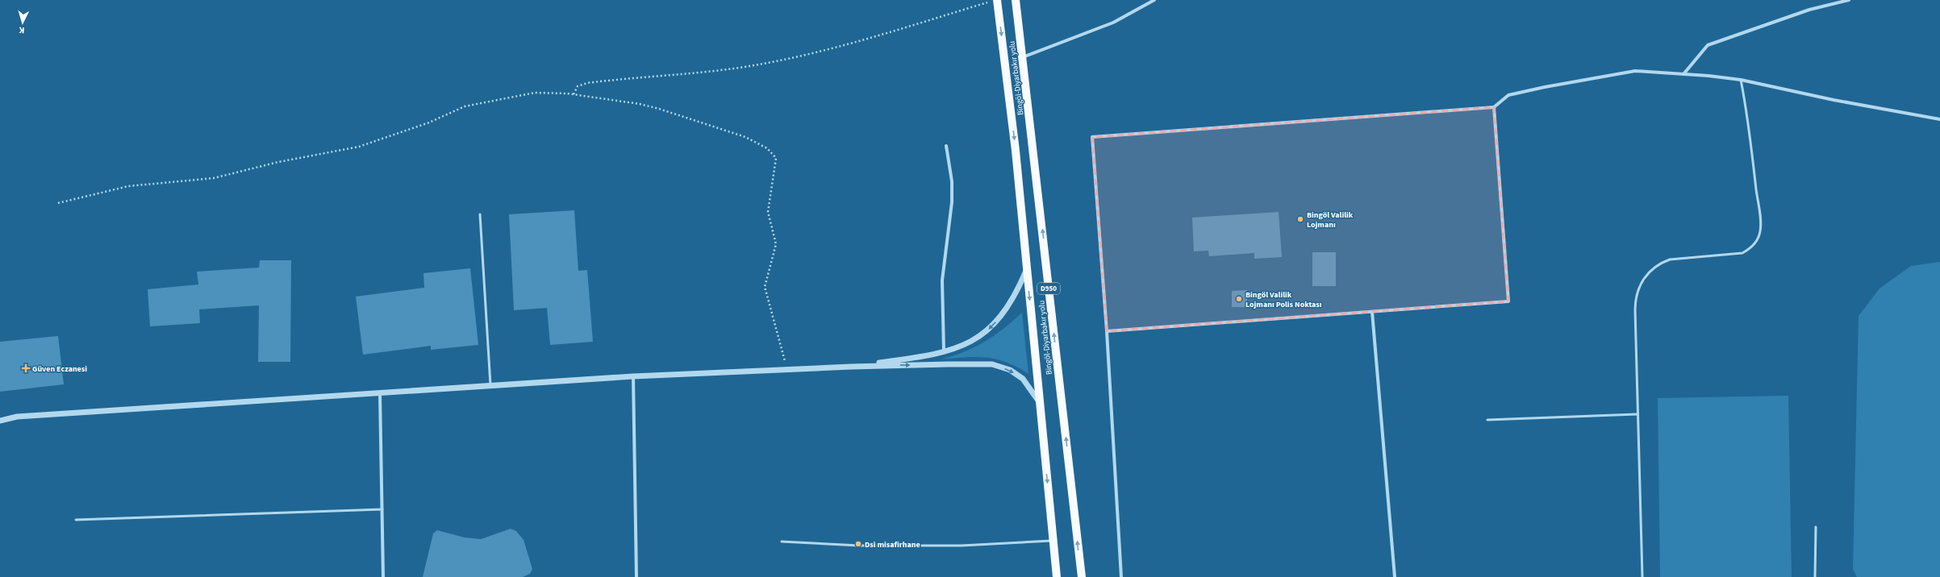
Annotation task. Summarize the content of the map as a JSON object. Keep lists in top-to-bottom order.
{
  "streets": {
    "main road": ["Bingöl-Diyarbakır yolu", "D950"]
  },
  "places": {
    "other": ["Bingöl Valilik Lojmanı", "Bingöl Valilik Lojmanı Polis Noktası", "Dsi misafirhane"],
    "health": ["Güven Eczanesi"]
  },
  "north": "bottom"
}
